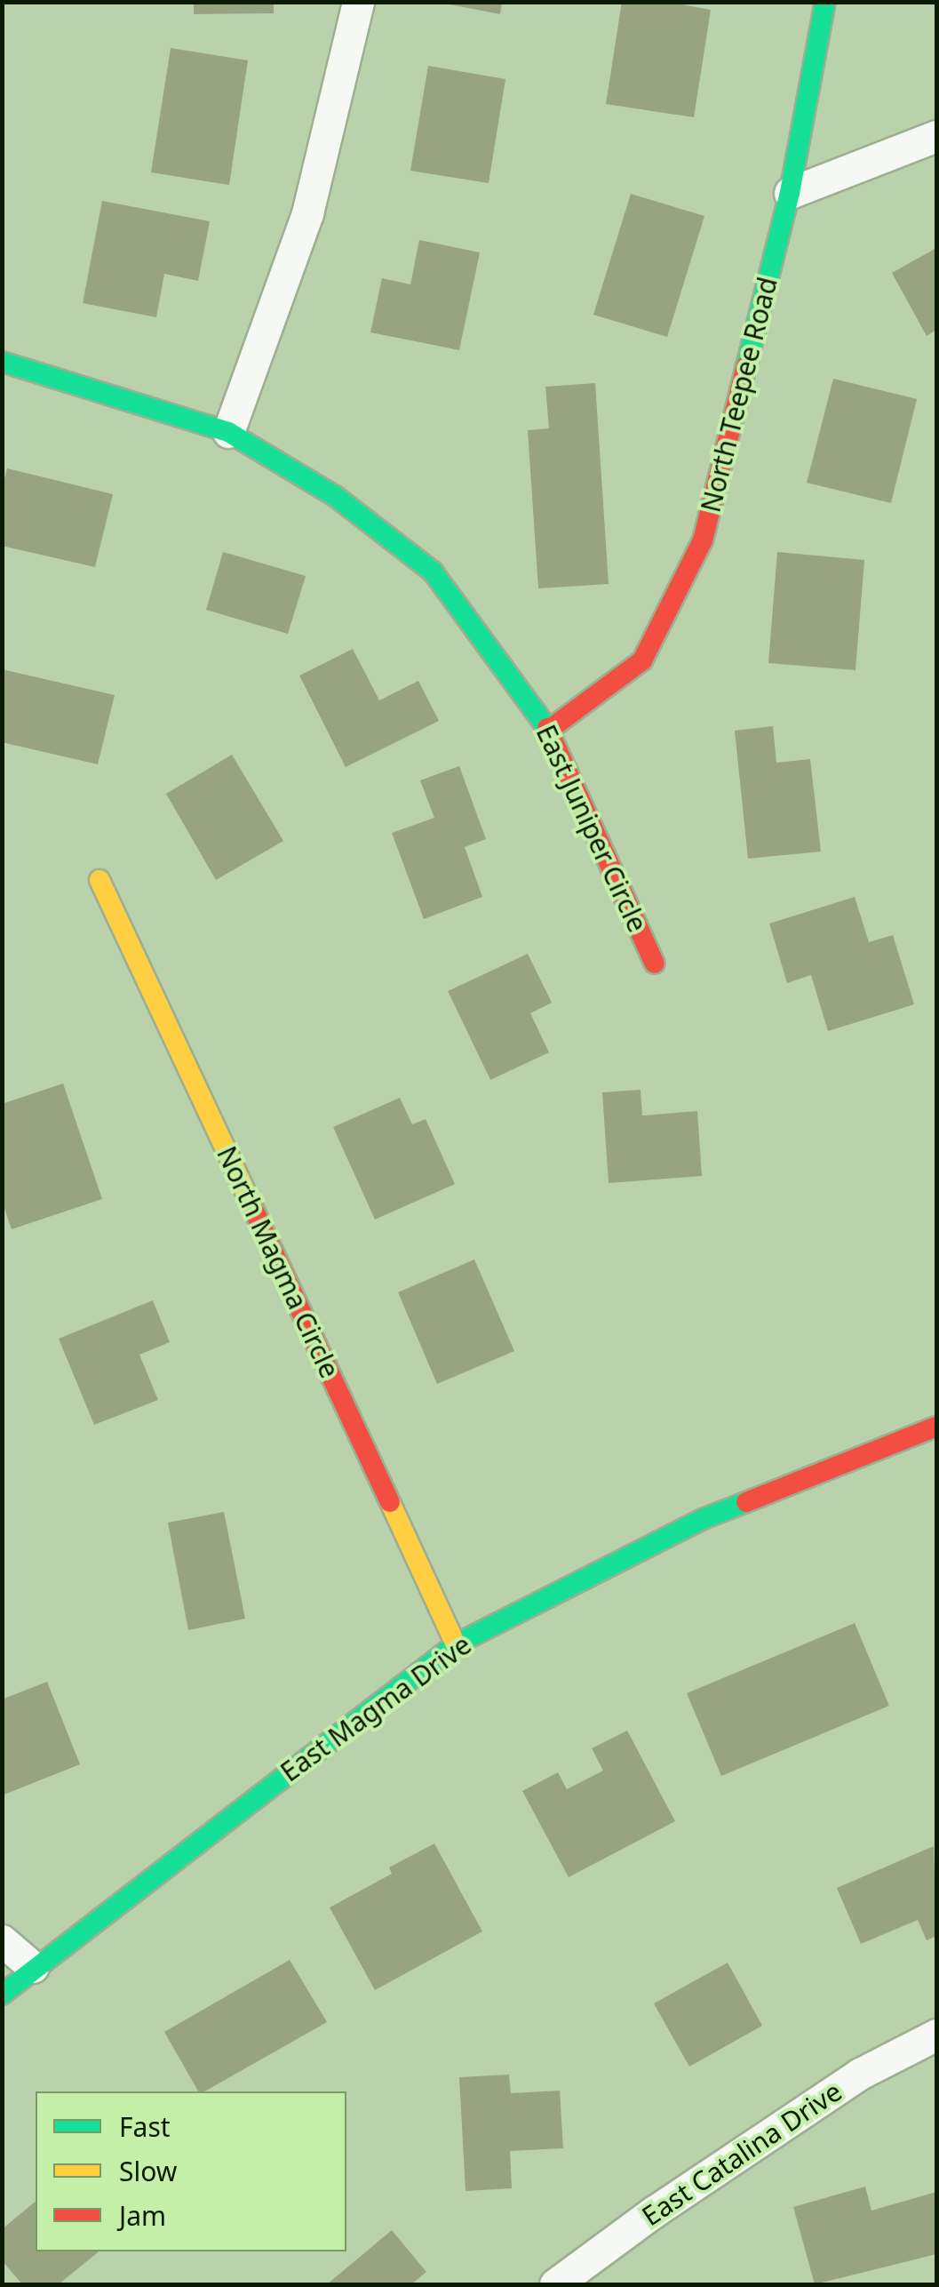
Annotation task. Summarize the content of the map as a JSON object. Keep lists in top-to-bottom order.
{
  "streets": {
    "street": [
      "North Teepee Road",
      "East Juniper Circle",
      "North Magma Circle",
      "East Magma Drive",
      "East Catalina Drive"
    ]
  },
  "crossings": [
    ["North Teepee Road", "East Juniper Circle"],
    ["North Magma Circle", "East Magma Drive"]
  ],
  "legend": ["Fast", "Slow", "Jam"]
}
